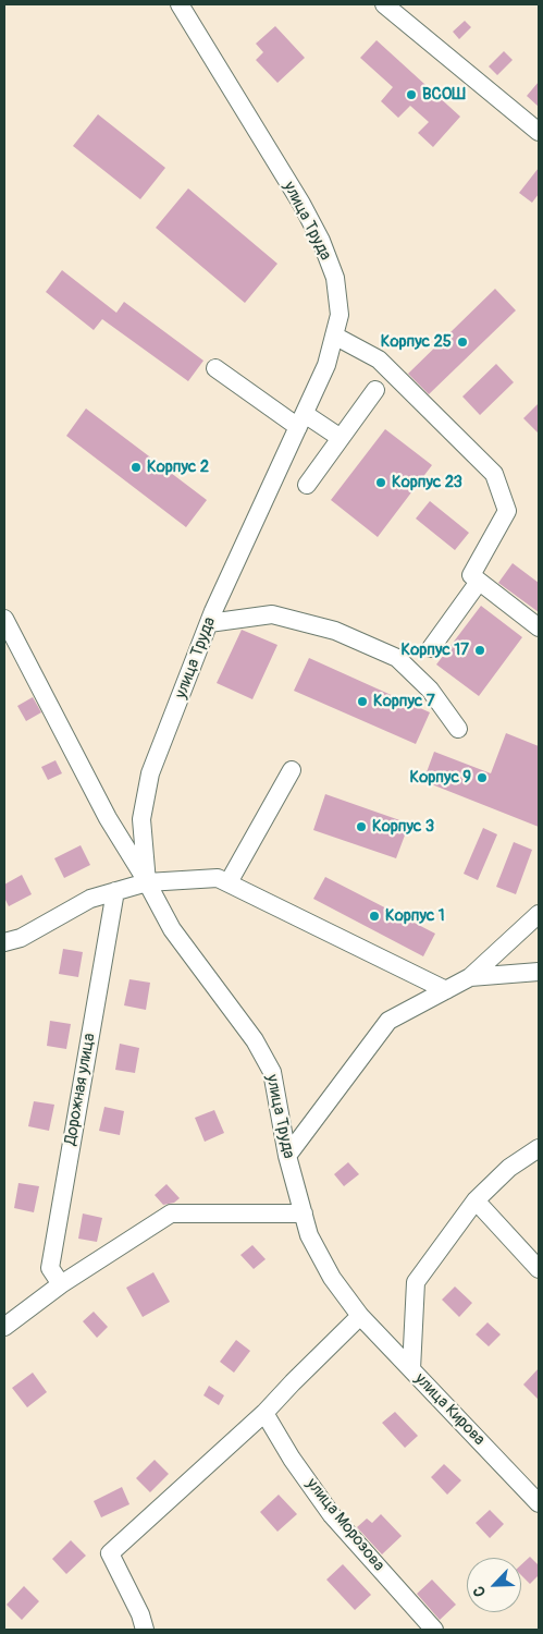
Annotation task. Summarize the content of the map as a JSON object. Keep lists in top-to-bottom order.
{
  "streets": {
    "street": [
      "улица Труда",
      "Дорожная улица",
      "улица Кирова",
      "улица Морозова"
    ]
  },
  "crossings": [
    ["улица Труда", "улица Кирова"]
  ],
  "places": [
    "ВСОШ",
    "Корпус 25",
    "Корпус 2",
    "Корпус 23",
    "Корпус 17",
    "Корпус 7",
    "Корпус 9",
    "Корпус 3",
    "Корпус 1"
  ],
  "north": "bottom left"
}
